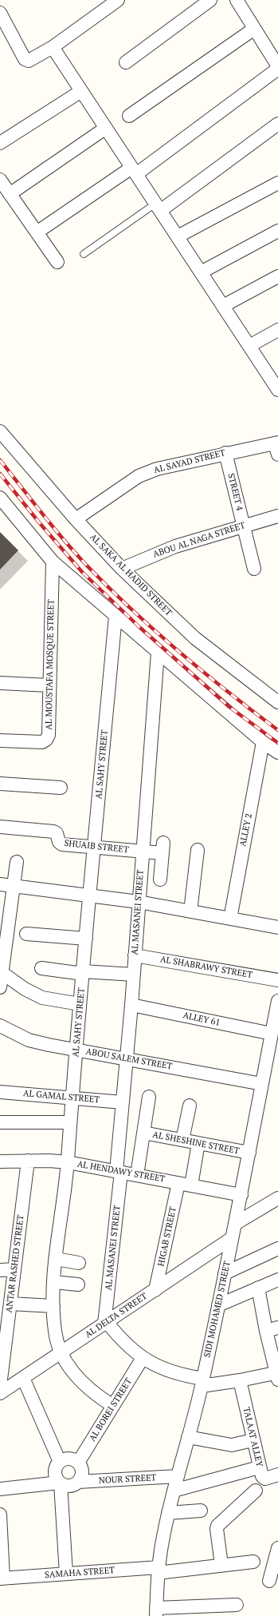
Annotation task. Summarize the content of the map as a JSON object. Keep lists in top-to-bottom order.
{
  "streets": {
    "street": [
      "AL SAYAD STREET",
      "STREET 4",
      "ABOU AL NAGA STREET",
      "AL SAKA AL HADID STREET",
      "AL MOUSTAFA MOSQUE STREET",
      "AL SAHY STREET",
      "ALLEY 2",
      "SHUAIB STREET",
      "AL MASANEI STREET",
      "AL SHABRAWY STREET",
      "ALLEY 61",
      "ABOU SALEM STREET",
      "AL GAMAL STREET",
      "AL SHESHINE STREET",
      "AL HENDAWY STREET",
      "HIGAB STREET",
      "ANTAR RASHED STREET",
      "SIDI MOHAMED STREET",
      "AL DELTA STREET",
      "AL BOREI STREET",
      "TALAAT ALLEY",
      "NOUR STREET",
      "SAMAHA STREET"
    ]
  },
  "crossings": [
    ["AL SAYAD STREET", "STREET 4"],
    ["AL SAYAD STREET", "AL SAKA AL HADID STREET"],
    ["STREET 4", "ABOU AL NAGA STREET"],
    ["ABOU AL NAGA STREET", "AL SAKA AL HADID STREET"],
    ["AL SAHY STREET", "SHUAIB STREET"],
    ["AL SAHY STREET", "ABOU SALEM STREET"],
    ["AL SAHY STREET", "AL GAMAL STREET"],
    ["AL SAHY STREET", "AL HENDAWY STREET"],
    ["AL SAHY STREET", "AL DELTA STREET"],
    ["AL SAHY STREET", "AL BOREI STREET"],
    ["SHUAIB STREET", "AL MASANEI STREET"],
    ["AL MASANEI STREET", "AL SHABRAWY STREET"],
    ["AL MASANEI STREET", "ALLEY 61"],
    ["AL MASANEI STREET", "ABOU SALEM STREET"],
    ["AL MASANEI STREET", "AL GAMAL STREET"],
    ["AL MASANEI STREET", "AL HENDAWY STREET"],
    ["AL MASANEI STREET", "AL DELTA STREET"],
    ["ALLEY 61", "SIDI MOHAMED STREET"],
    ["ABOU SALEM STREET", "SIDI MOHAMED STREET"],
    ["AL SHESHINE STREET", "HIGAB STREET"],
    ["AL SHESHINE STREET", "SIDI MOHAMED STREET"],
    ["AL HENDAWY STREET", "HIGAB STREET"],
    ["AL HENDAWY STREET", "ANTAR RASHED STREET"],
    ["AL HENDAWY STREET", "SIDI MOHAMED STREET"],
    ["HIGAB STREET", "AL DELTA STREET"],
    ["SIDI MOHAMED STREET", "AL DELTA STREET"],
    ["SIDI MOHAMED STREET", "NOUR STREET"],
    ["SIDI MOHAMED STREET", "SAMAHA STREET"],
    ["AL BOREI STREET", "NOUR STREET"]
  ]
}
